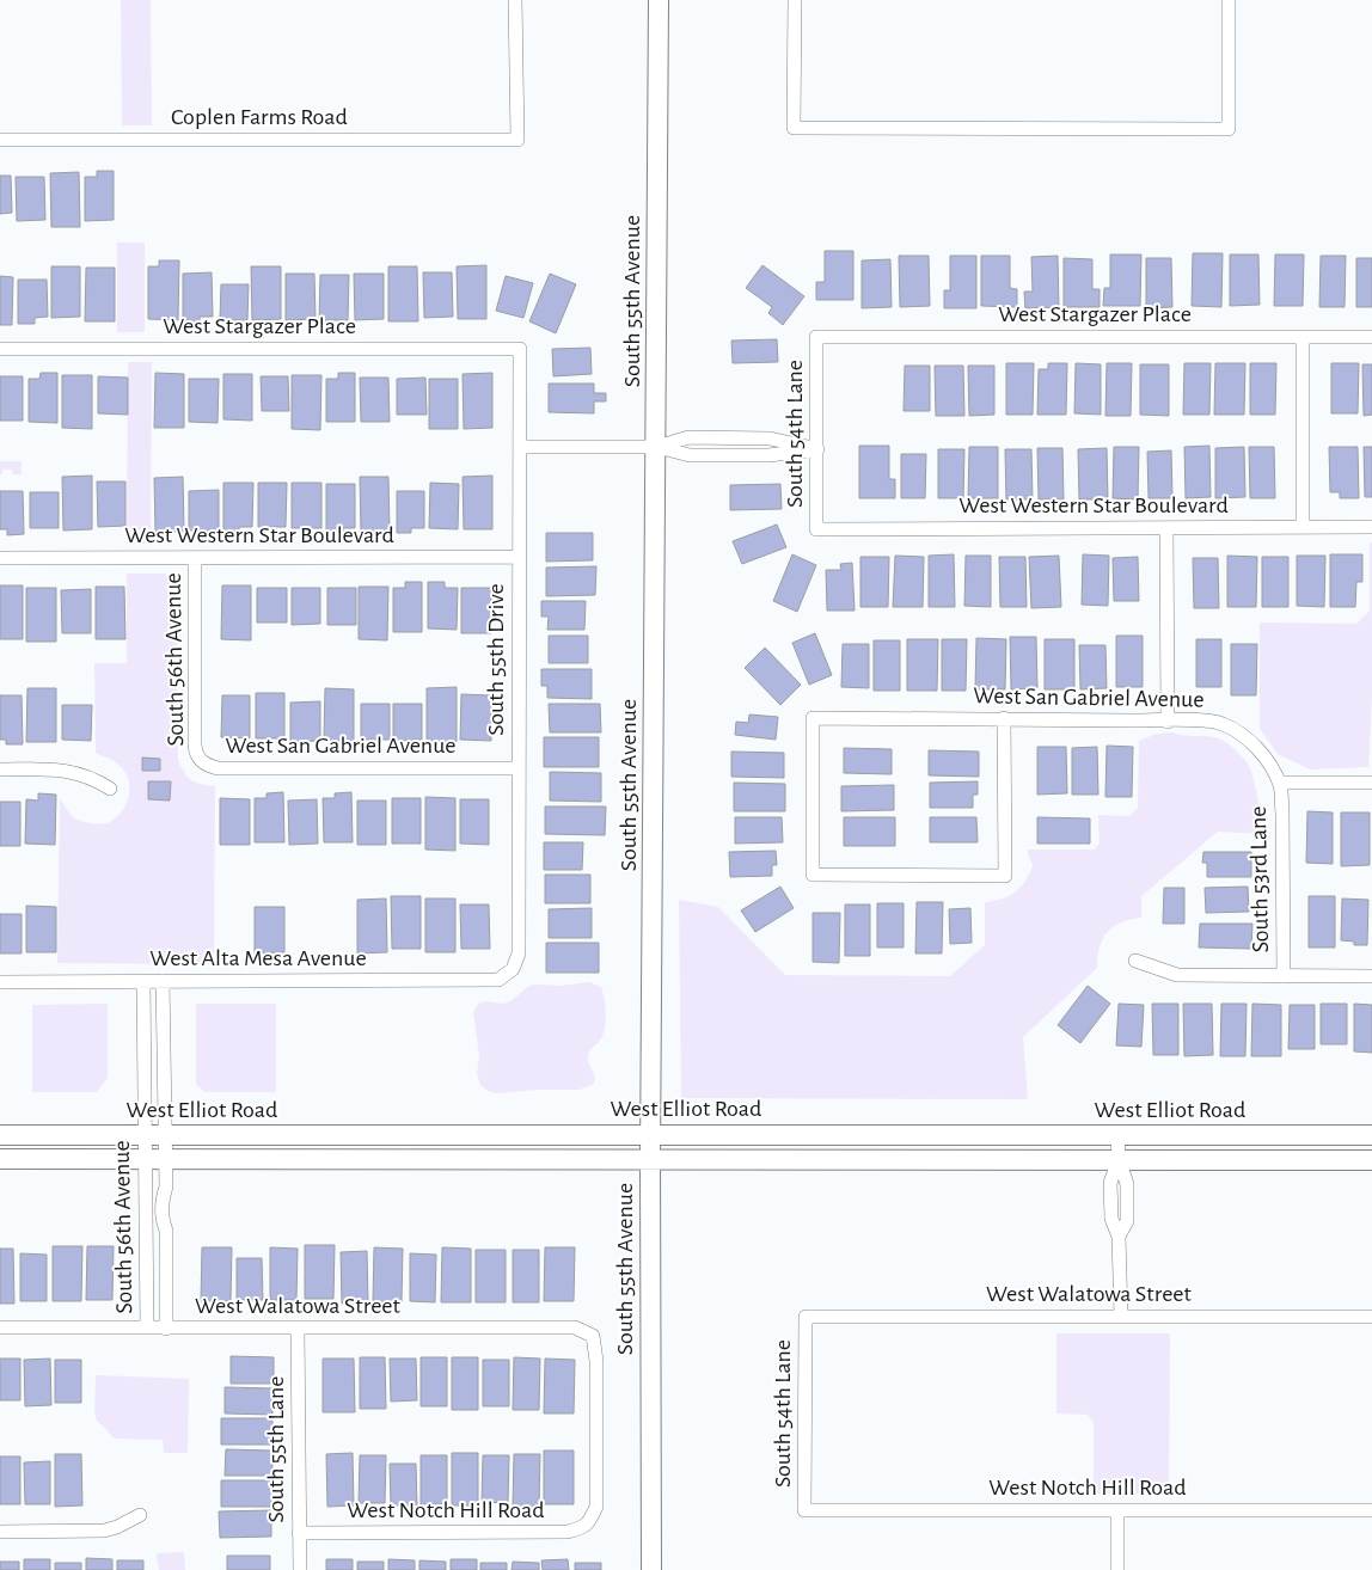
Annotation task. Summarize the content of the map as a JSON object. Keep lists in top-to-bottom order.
{
  "streets": {
    "main road": ["South 55th Avenue", "West Elliot Road"],
    "street": [
      "Coplen Farms Road",
      "West Stargazer Place",
      "South 54th Lane",
      "West Western Star Boulevard",
      "South 56th Avenue",
      "South 55th Drive",
      "West San Gabriel Avenue",
      "South 53rd Lane",
      "West Alta Mesa Avenue",
      "West Walatowa Street",
      "South 55th Lane",
      "West Notch Hill Road"
    ]
  },
  "crossings": [
    ["South 55th Avenue", "West Elliot Road"],
    ["West Stargazer Place", "South 54th Lane"],
    ["West Stargazer Place", "South 55th Drive"],
    ["South 54th Lane", "West Western Star Boulevard"],
    ["South 54th Lane", "West Walatowa Street"],
    ["South 54th Lane", "West Notch Hill Road"],
    ["West Western Star Boulevard", "South 56th Avenue"],
    ["West Western Star Boulevard", "South 55th Drive"],
    ["South 56th Avenue", "West San Gabriel Avenue"],
    ["South 56th Avenue", "West Alta Mesa Avenue"],
    ["South 56th Avenue", "West Elliot Road"],
    ["South 56th Avenue", "West Walatowa Street"],
    ["South 55th Drive", "West San Gabriel Avenue"],
    ["South 55th Drive", "West Alta Mesa Avenue"],
    ["West San Gabriel Avenue", "South 53rd Lane"],
    ["West Walatowa Street", "South 55th Lane"],
    ["West Walatowa Street", "West Notch Hill Road"],
    ["South 55th Lane", "West Notch Hill Road"]
  ]
}
